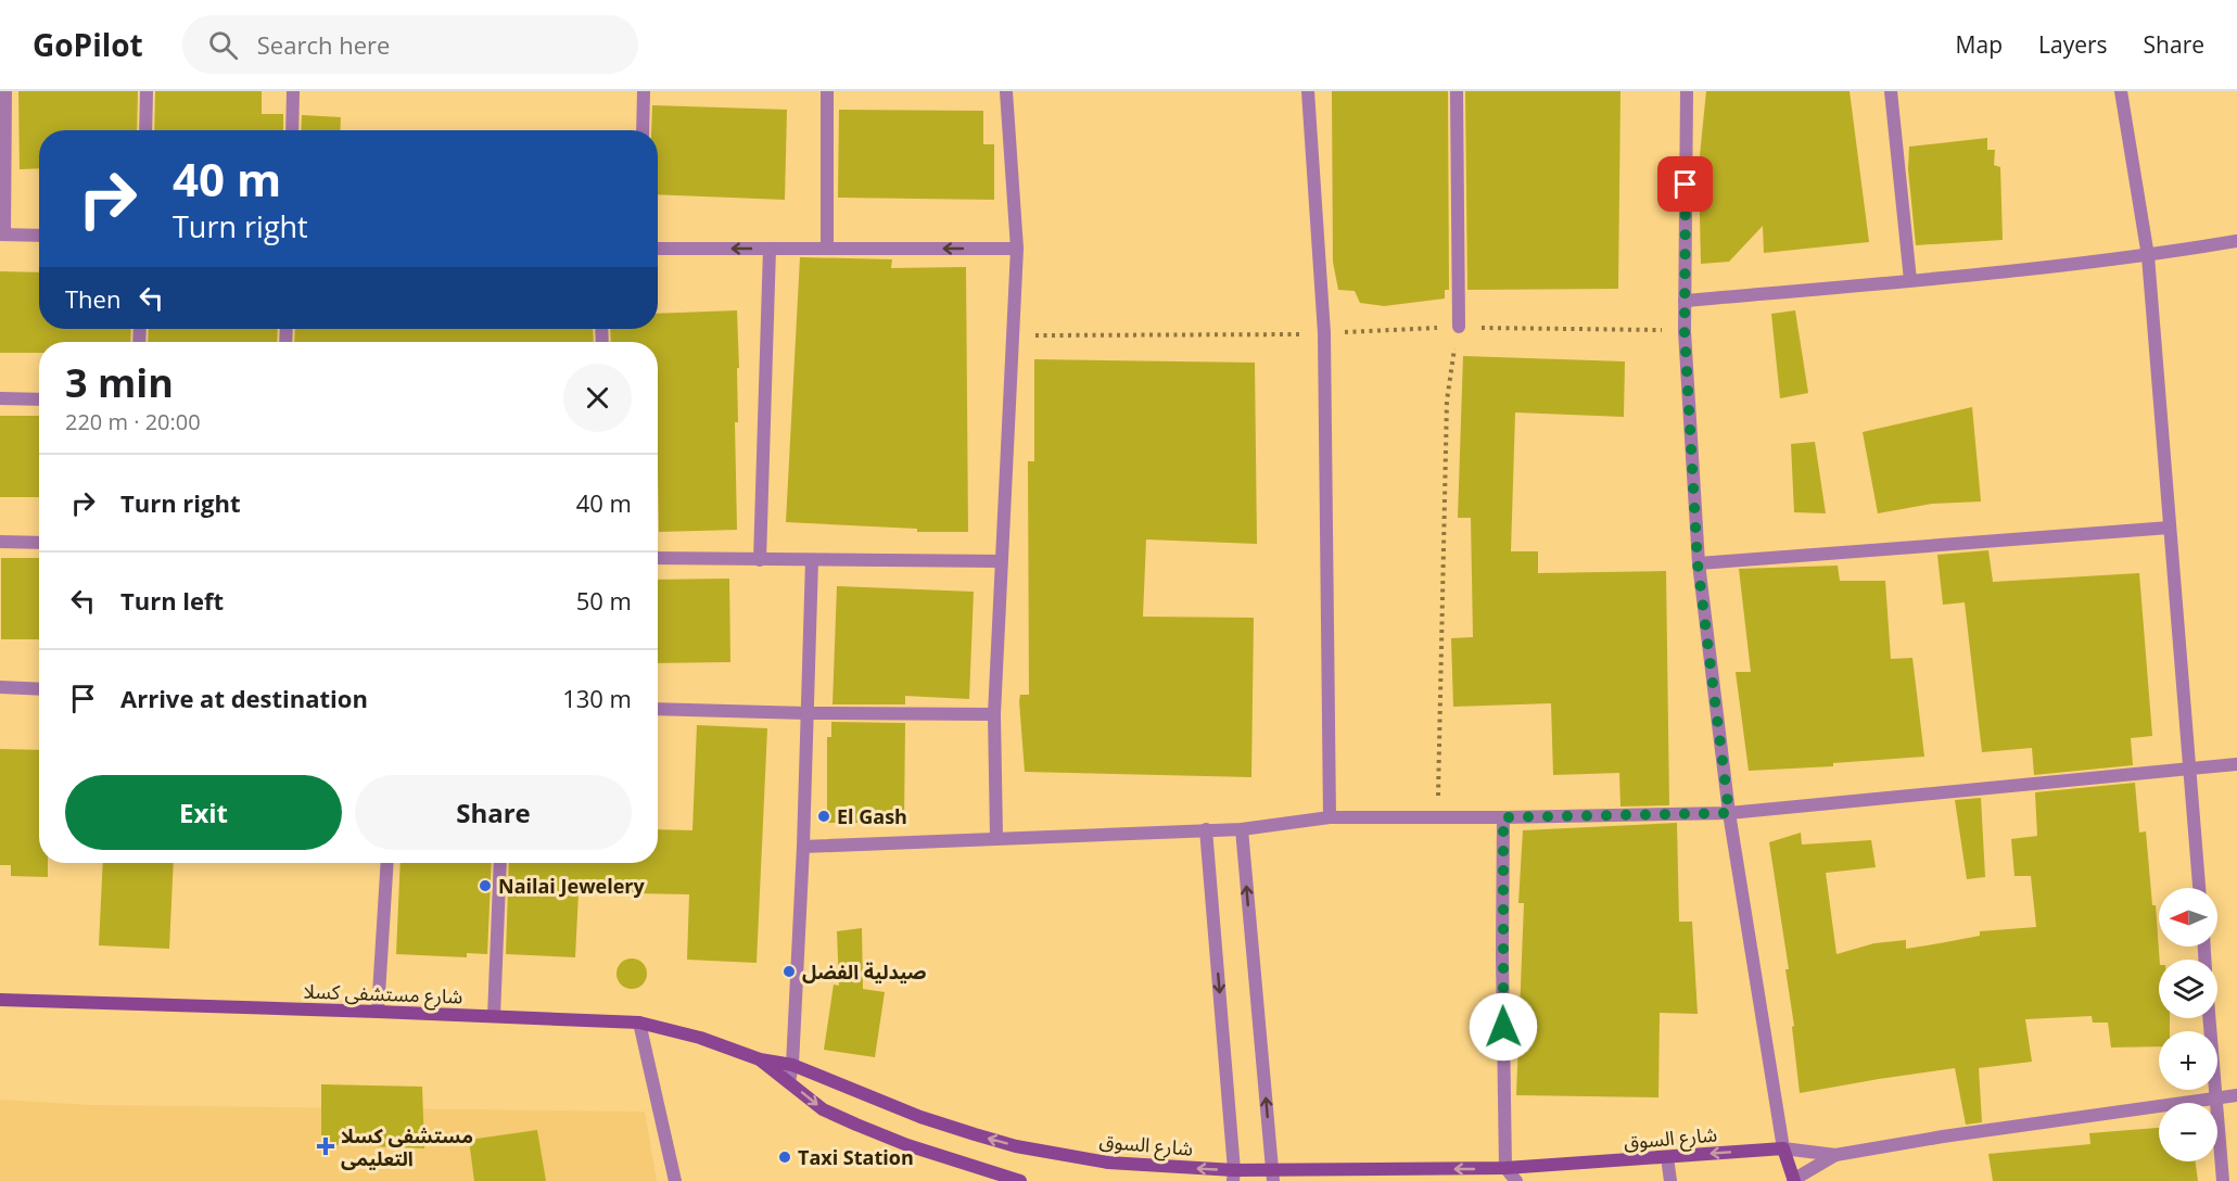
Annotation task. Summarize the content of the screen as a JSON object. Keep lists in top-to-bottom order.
{
  "streets": {
    "main road": ["شارع مستشفى كسلا", "شارع السوق"]
  },
  "crossings": [
    ["شارع مستشفى كسلا", "شارع السوق"]
  ],
  "one_way": ["شارع السوق"],
  "places": {
    "other": [
      "El Gash",
      "Nailai Jewelery",
      "صيدلية الفضل",
      "Taxi Station"
    ],
    "health": ["مستشفى كسلا التعليمى"]
  },
  "north": "left",
  "page": {
    "header": "GoPilot",
    "search": "Search here",
    "nav": ["Map", "Layers", "Share"],
    "turn": ["40 m", "Turn right"],
    "then": "Then",
    "heading": ["3 min", "220 m · 20:00"],
    "list": [
      {
        "name": "Turn right",
        "value": "40 m"
      },
      {
        "name": "Turn left",
        "value": "50 m"
      },
      {
        "name": "Arrive at destination",
        "value": "130 m"
      }
    ],
    "buttons": ["Exit", "Share"],
    "map_buttons": ["+", "−"]
  }
}
